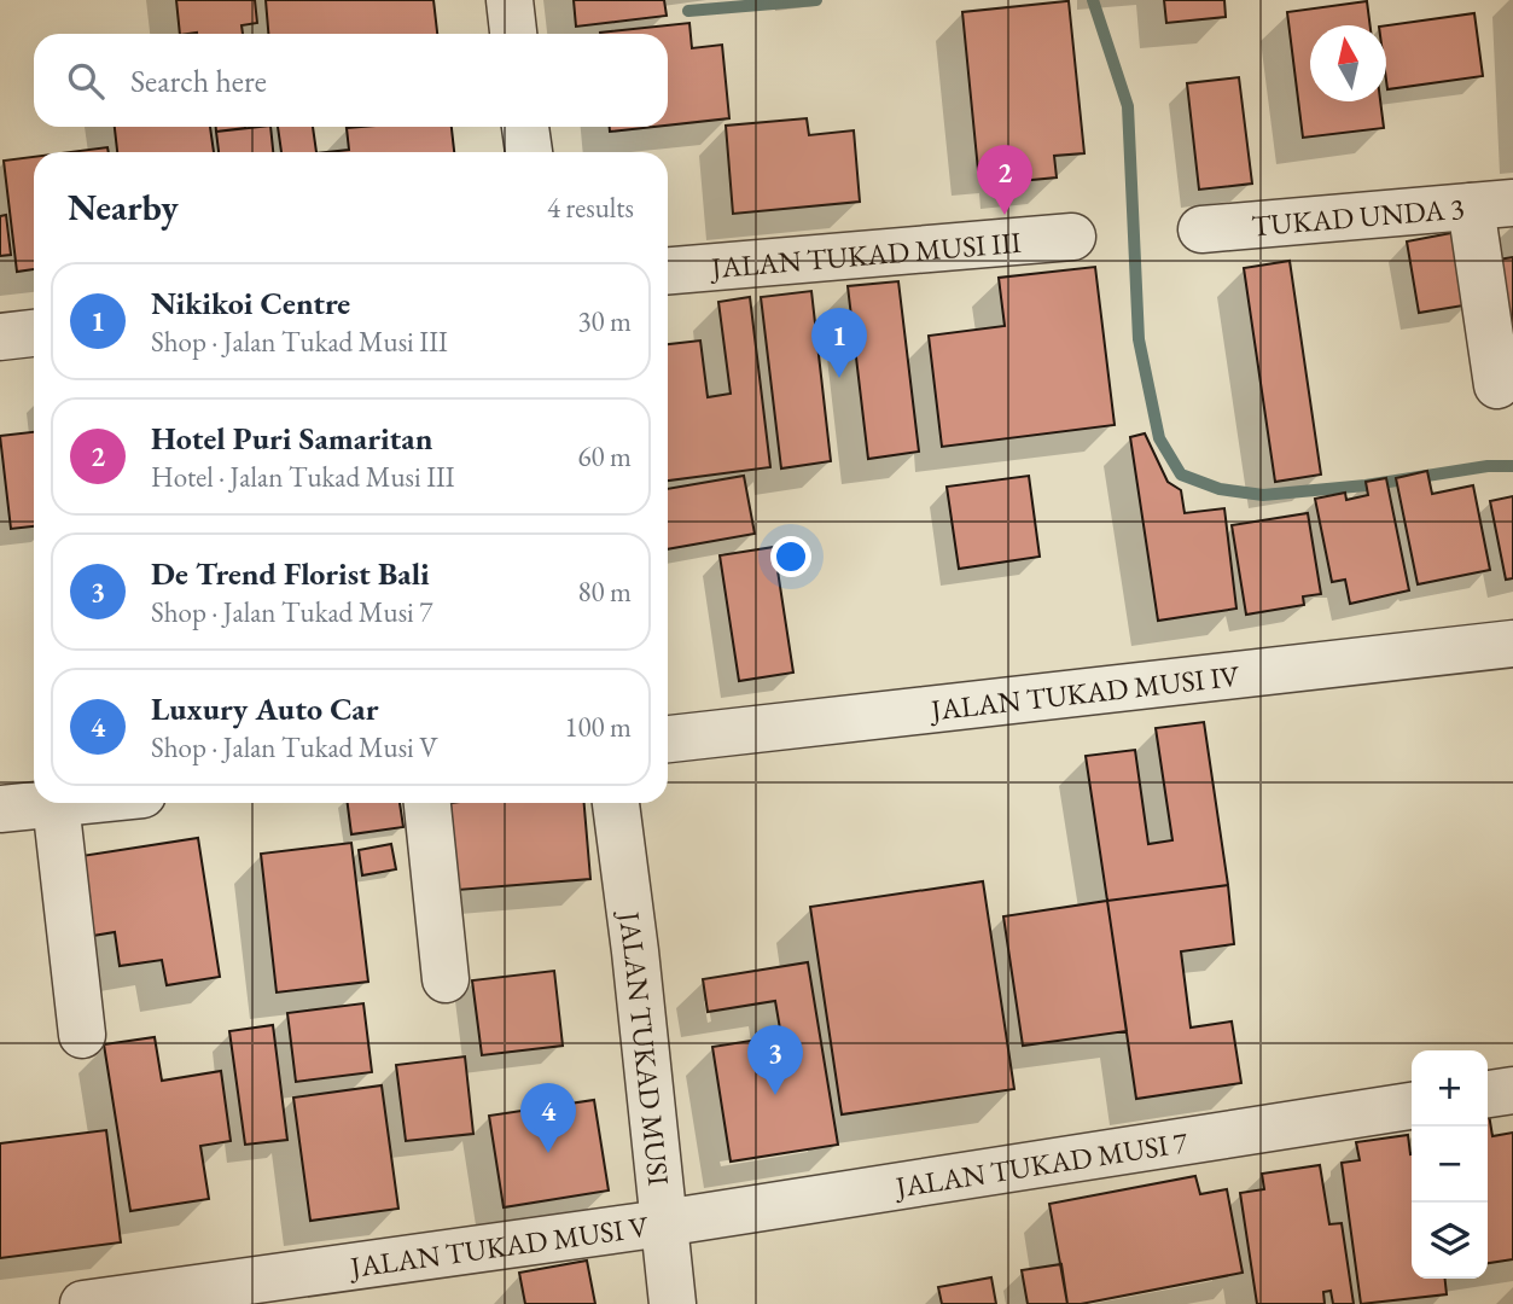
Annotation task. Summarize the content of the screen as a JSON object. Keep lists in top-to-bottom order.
{
  "streets": {
    "street": [
      "TUKAD UNDA 3",
      "JALAN TUKAD MUSI III",
      "JALAN TUKAD MUSI IV",
      "JALAN TUKAD MUSI",
      "JALAN TUKAD MUSI 7",
      "JALAN TUKAD MUSI V"
    ]
  },
  "crossings": [
    ["JALAN TUKAD MUSI", "JALAN TUKAD MUSI 7"],
    ["JALAN TUKAD MUSI", "JALAN TUKAD MUSI V"],
    ["JALAN TUKAD MUSI 7", "JALAN TUKAD MUSI V"]
  ],
  "north": "top",
  "page": {
    "search": "Search here",
    "pins": [
      "2",
      "1",
      "3",
      "4"
    ],
    "heading": ["Nearby", "4 results"],
    "list": [
      {
        "mark": "1",
        "name": "Nikikoi Centre",
        "note": "Shop · Jalan Tukad Musi III",
        "value": "30 m"
      },
      {
        "mark": "2",
        "name": "Hotel Puri Samaritan",
        "note": "Hotel · Jalan Tukad Musi III",
        "value": "60 m"
      },
      {
        "mark": "3",
        "name": "De Trend Florist Bali",
        "note": "Shop · Jalan Tukad Musi 7",
        "value": "80 m"
      },
      {
        "mark": "4",
        "name": "Luxury Auto Car",
        "note": "Shop · Jalan Tukad Musi V",
        "value": "100 m"
      }
    ],
    "map_buttons": ["+", "−"]
  }
}
